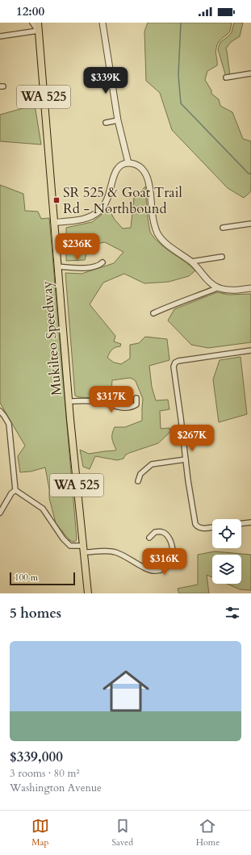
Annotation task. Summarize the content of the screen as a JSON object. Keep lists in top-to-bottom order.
{
  "streets": {
    "main road": ["WA 525", "Mukilteo Speedway"]
  },
  "places": {
    "transit": ["SR 525 & Goat Trail Rd - Northbound"]
  },
  "scale_bar": "100 m",
  "page": {
    "status": "12:00",
    "price": [
      "$339K",
      "$236K",
      "$317K",
      "$267K",
      "$316K"
    ],
    "scale": "100 m",
    "heading": "5 homes",
    "list": [
      {
        "name": "$339,000",
        "note": "3 rooms · 80 m² · Washington Avenue"
      }
    ],
    "tabs": ["Map", "Saved", "Home"]
  }
}
